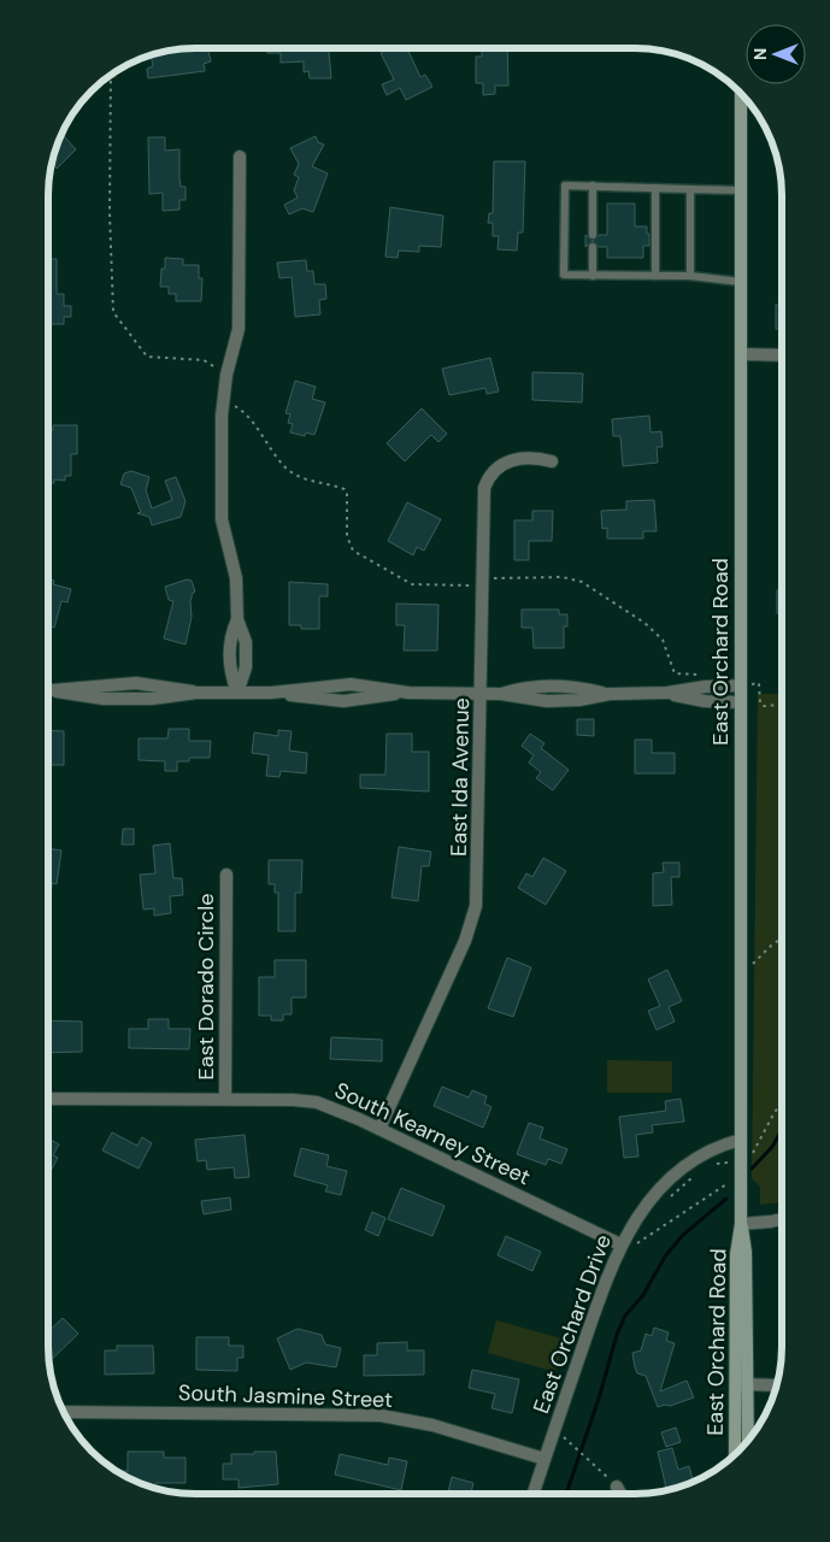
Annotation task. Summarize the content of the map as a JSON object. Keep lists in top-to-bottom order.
{
  "streets": {
    "main road": ["East Orchard Road"],
    "street": [
      "East Ida Avenue",
      "East Dorado Circle",
      "South Kearney Street",
      "East Orchard Drive",
      "South Jasmine Street"
    ]
  },
  "crossings": [
    ["East Orchard Road", "East Orchard Drive"],
    ["East Ida Avenue", "South Kearney Street"],
    ["East Dorado Circle", "South Kearney Street"],
    ["South Kearney Street", "East Orchard Drive"],
    ["East Orchard Drive", "South Jasmine Street"]
  ],
  "north": "left"
}
